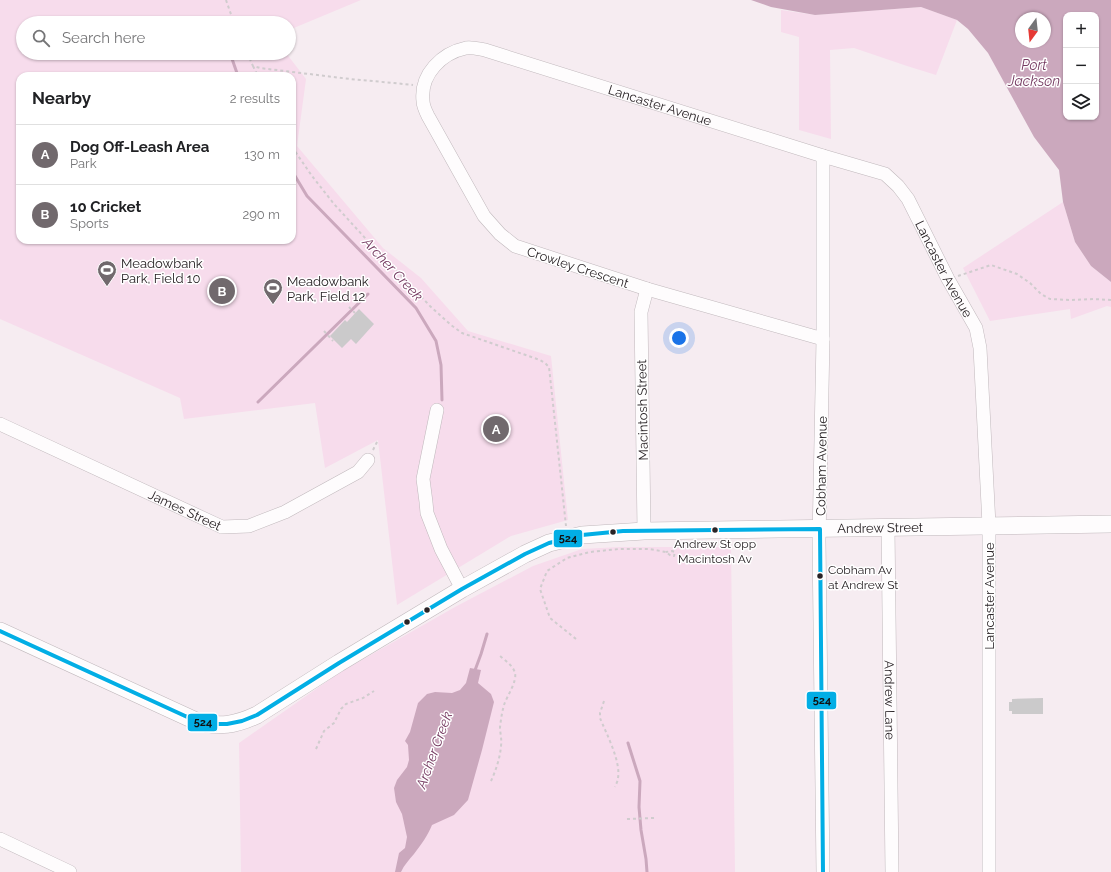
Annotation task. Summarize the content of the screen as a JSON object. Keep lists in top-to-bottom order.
{
  "streets": {
    "main road": ["Andrew Street"],
    "street": [
      "Lancaster Avenue",
      "Crowley Crescent",
      "Macintosh Street",
      "Cobham Avenue",
      "James Street",
      "Andrew Lane"
    ]
  },
  "crossings": [
    ["Lancaster Avenue", "Crowley Crescent"],
    ["Lancaster Avenue", "Cobham Avenue"],
    ["Lancaster Avenue", "Andrew Street"],
    ["Crowley Crescent", "Macintosh Street"],
    ["Crowley Crescent", "Cobham Avenue"],
    ["Macintosh Street", "Andrew Street"],
    ["Cobham Avenue", "Andrew Street"],
    ["Andrew Street", "Andrew Lane"]
  ],
  "water": ["Port Jackson", "Archer Creek"],
  "places": {
    "sports": ["Meadowbank Park, Field 10", "Meadowbank Park, Field 12"],
    "other": ["Andrew St opp Macintosh Av", "Cobham Av at Andrew St"]
  },
  "lines": ["transit line 524"],
  "north": "bottom",
  "page": {
    "map_buttons": ["+", "−"],
    "search": "Search here",
    "heading": ["Nearby", "2 results"],
    "list": [
      {
        "mark": "A",
        "name": "Dog Off-Leash Area",
        "note": "Park",
        "value": "130 m"
      },
      {
        "mark": "B",
        "name": "10 Cricket",
        "note": "Sports",
        "value": "290 m"
      }
    ],
    "pins": ["B", "A"]
  }
}
